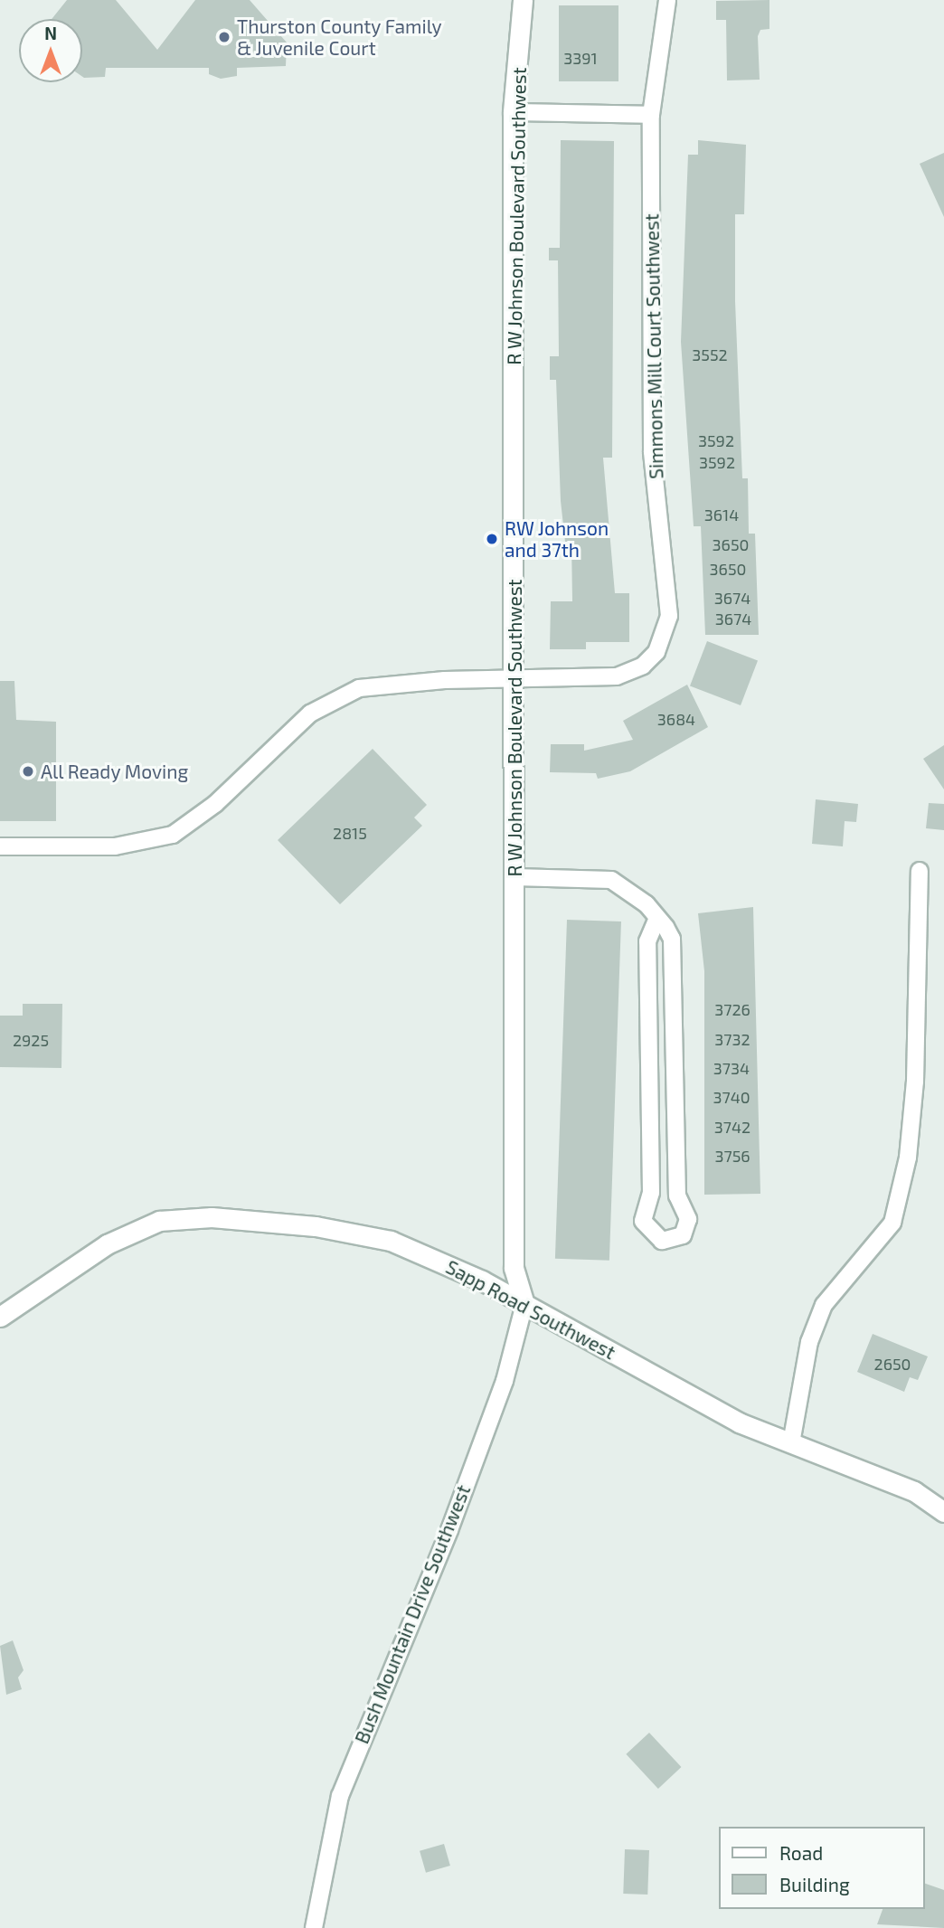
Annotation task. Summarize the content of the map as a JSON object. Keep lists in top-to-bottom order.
{
  "streets": {
    "street": [
      "R W Johnson Boulevard Southwest",
      "Simmons Mill Court Southwest",
      "Sapp Road Southwest",
      "Bush Mountain Drive Southwest"
    ]
  },
  "crossings": [
    ["R W Johnson Boulevard Southwest", "Simmons Mill Court Southwest"],
    ["R W Johnson Boulevard Southwest", "Sapp Road Southwest"],
    ["R W Johnson Boulevard Southwest", "Bush Mountain Drive Southwest"],
    ["Sapp Road Southwest", "Bush Mountain Drive Southwest"]
  ],
  "places": ["Thurston County Family & Juvenile Court", "RW Johnson and 37th", "All Ready Moving"],
  "house_numbers": [
    "3391",
    "3552",
    "3592",
    "3592",
    "3614",
    "3650",
    "3650",
    "3674",
    "3674",
    "3684",
    "2815",
    "3726",
    "3732",
    "2925",
    "3734",
    "3740",
    "3742",
    "3756",
    "2650"
  ],
  "legend": ["Road", "Building"],
  "north": "top"
}
